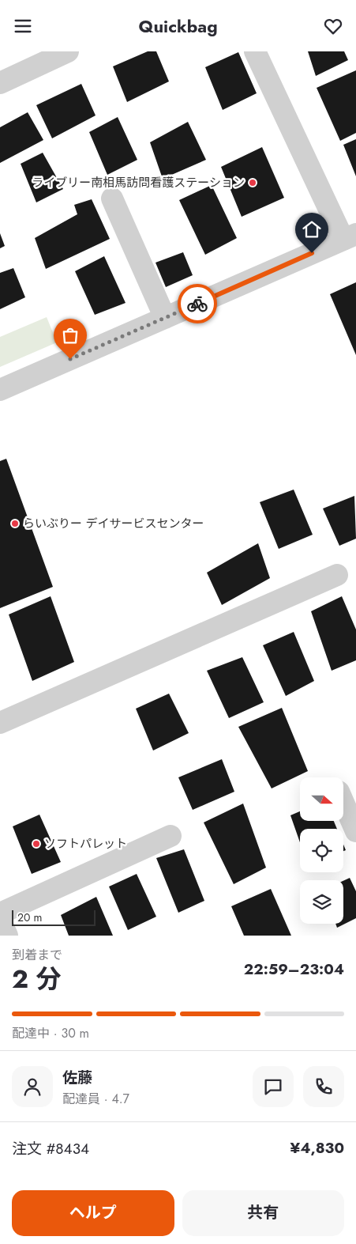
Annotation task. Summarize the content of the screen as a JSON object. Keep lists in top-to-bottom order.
{
  "places": ["ライブリー南相馬訪問看護ステーション", "らいぶりー デイサービスセンター", "ソフトパレット"],
  "scale_bar": "20 m",
  "north": "right",
  "page": {
    "header": "Quickbag",
    "scale": "20 m",
    "heading": ["2 分", "到着まで", "22:59–23:04"],
    "panel": [
      "佐藤",
      "配達員 · 4.7",
      "注文 #8434",
      "¥4,830"
    ],
    "bar": "配達中 · 30 m",
    "buttons": ["ヘルプ", "共有"]
  }
}
